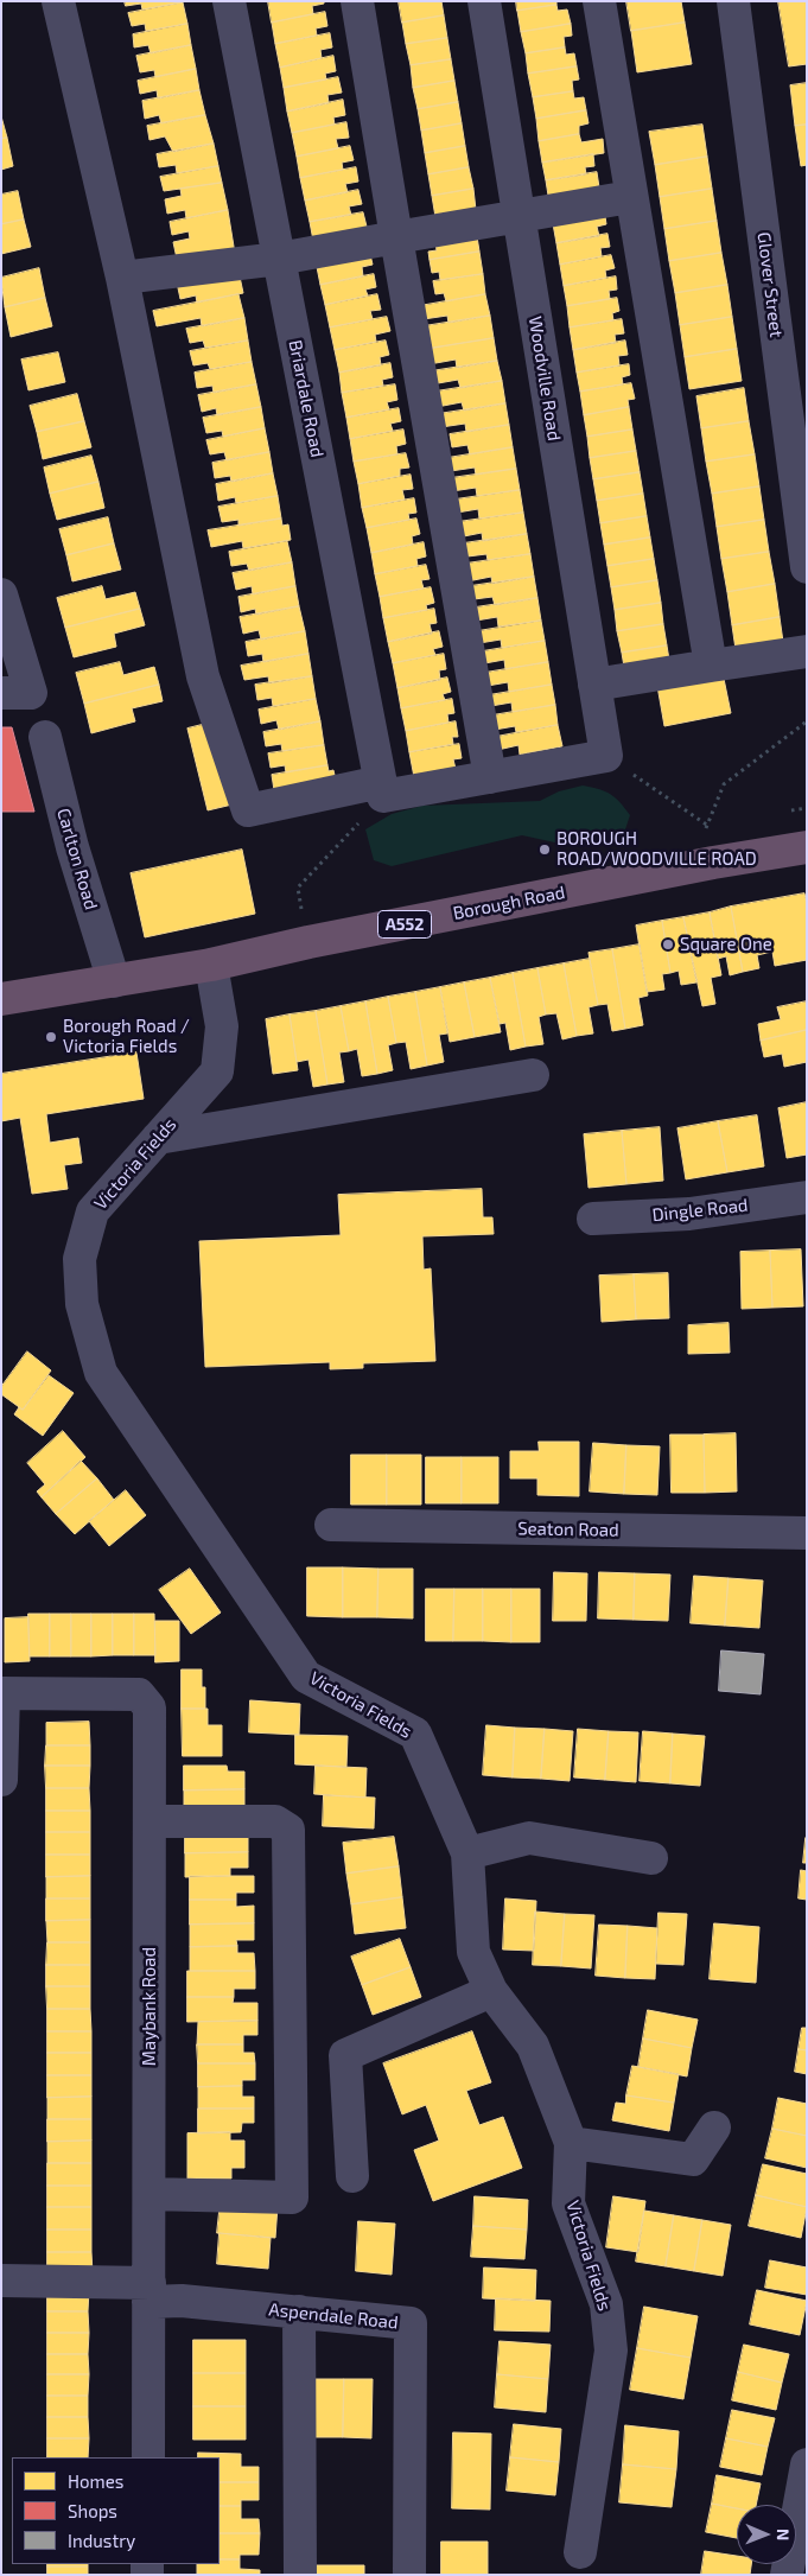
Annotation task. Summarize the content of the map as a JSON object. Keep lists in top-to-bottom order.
{
  "streets": {
    "highway": ["Borough Road", "A552"],
    "street": [
      "Glover Street",
      "Woodville Road",
      "Briardale Road",
      "Carlton Road",
      "Victoria Fields",
      "Dingle Road",
      "Seaton Road",
      "Maybank Road",
      "Aspendale Road"
    ]
  },
  "crossings": [
    ["Carlton Road", "Borough Road"],
    ["Borough Road", "Victoria Fields"],
    ["Maybank Road", "Aspendale Road"]
  ],
  "places": ["BOROUGH ROAD/WOODVILLE ROAD", "Square One", "Borough Road / Victoria Fields"],
  "legend": ["Homes", "Shops", "Industry"],
  "north": "right"
}
